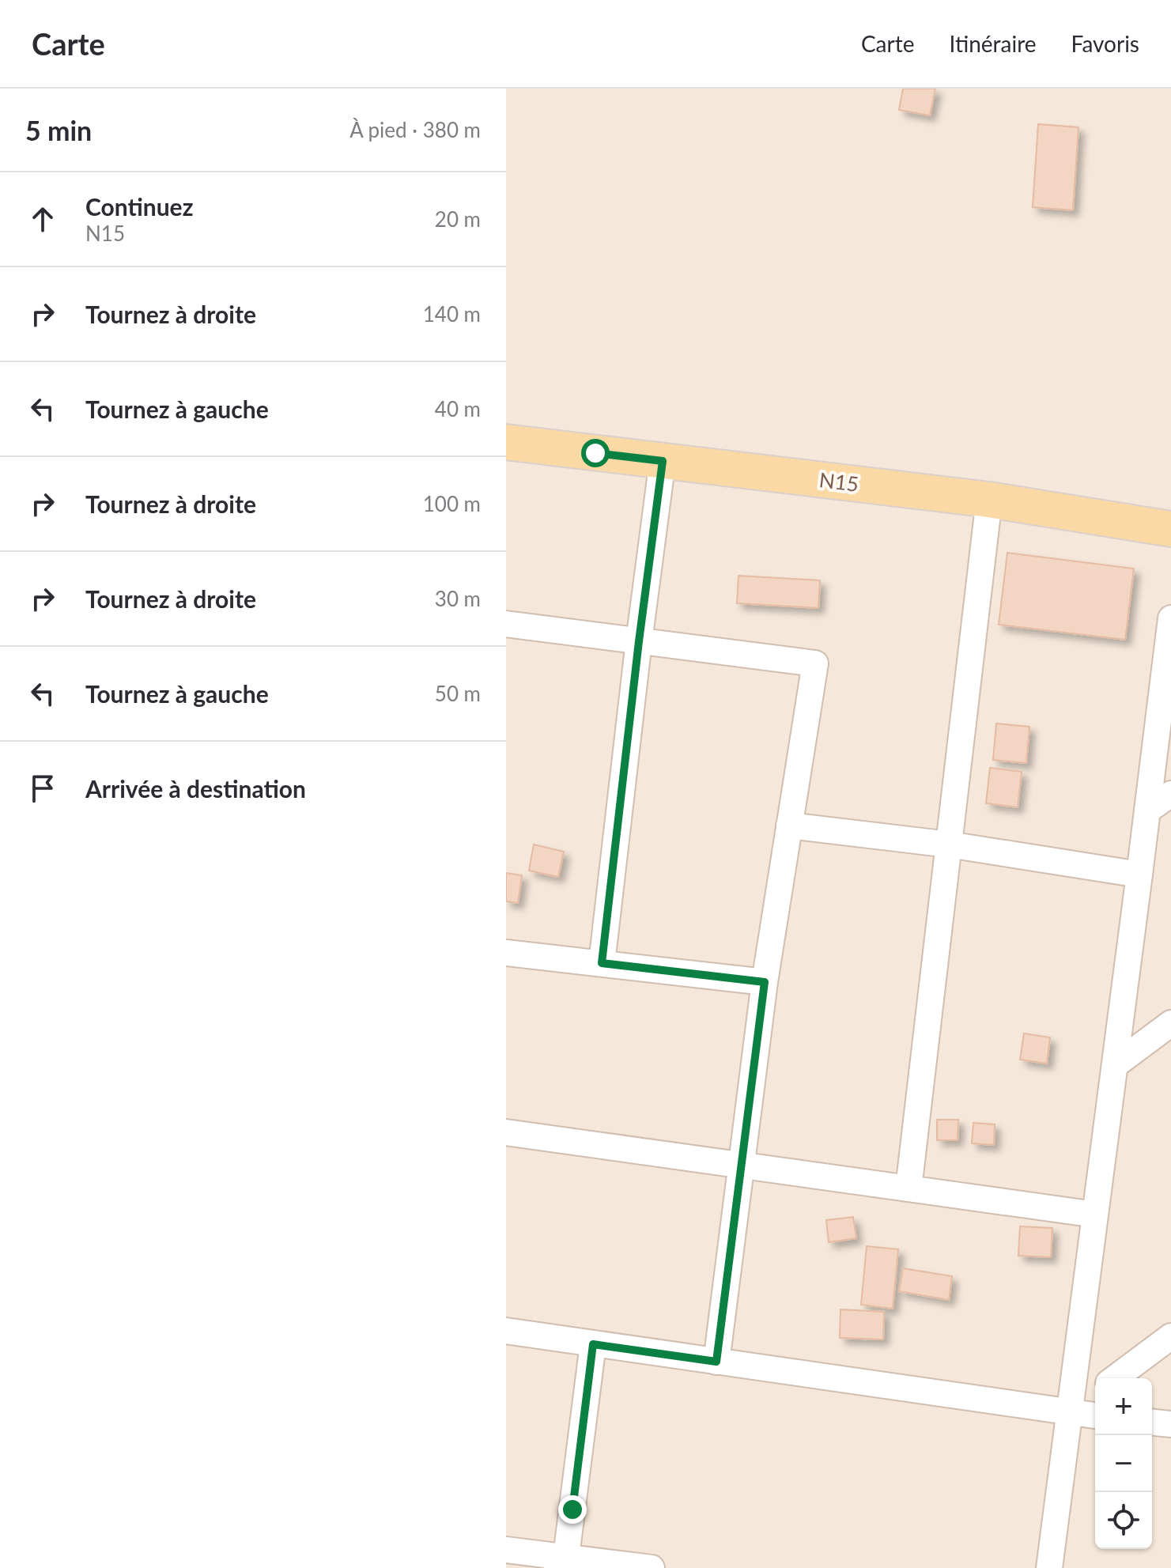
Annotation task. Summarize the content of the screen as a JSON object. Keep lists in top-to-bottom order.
{
  "streets": {
    "main road": ["N15"]
  },
  "page": {
    "header": "Carte",
    "nav": ["Carte", "Itinéraire", "Favoris"],
    "heading": ["5 min", "À pied · 380 m"],
    "list": [
      ["Continuez", "N15", "20 m"],
      ["Tournez à droite", "140 m"],
      ["Tournez à gauche", "40 m"],
      ["Tournez à droite", "100 m"],
      ["Tournez à droite", "30 m"],
      ["Tournez à gauche", "50 m"],
      "Arrivée à destination"
    ],
    "map_buttons": ["+", "−"]
  }
}
